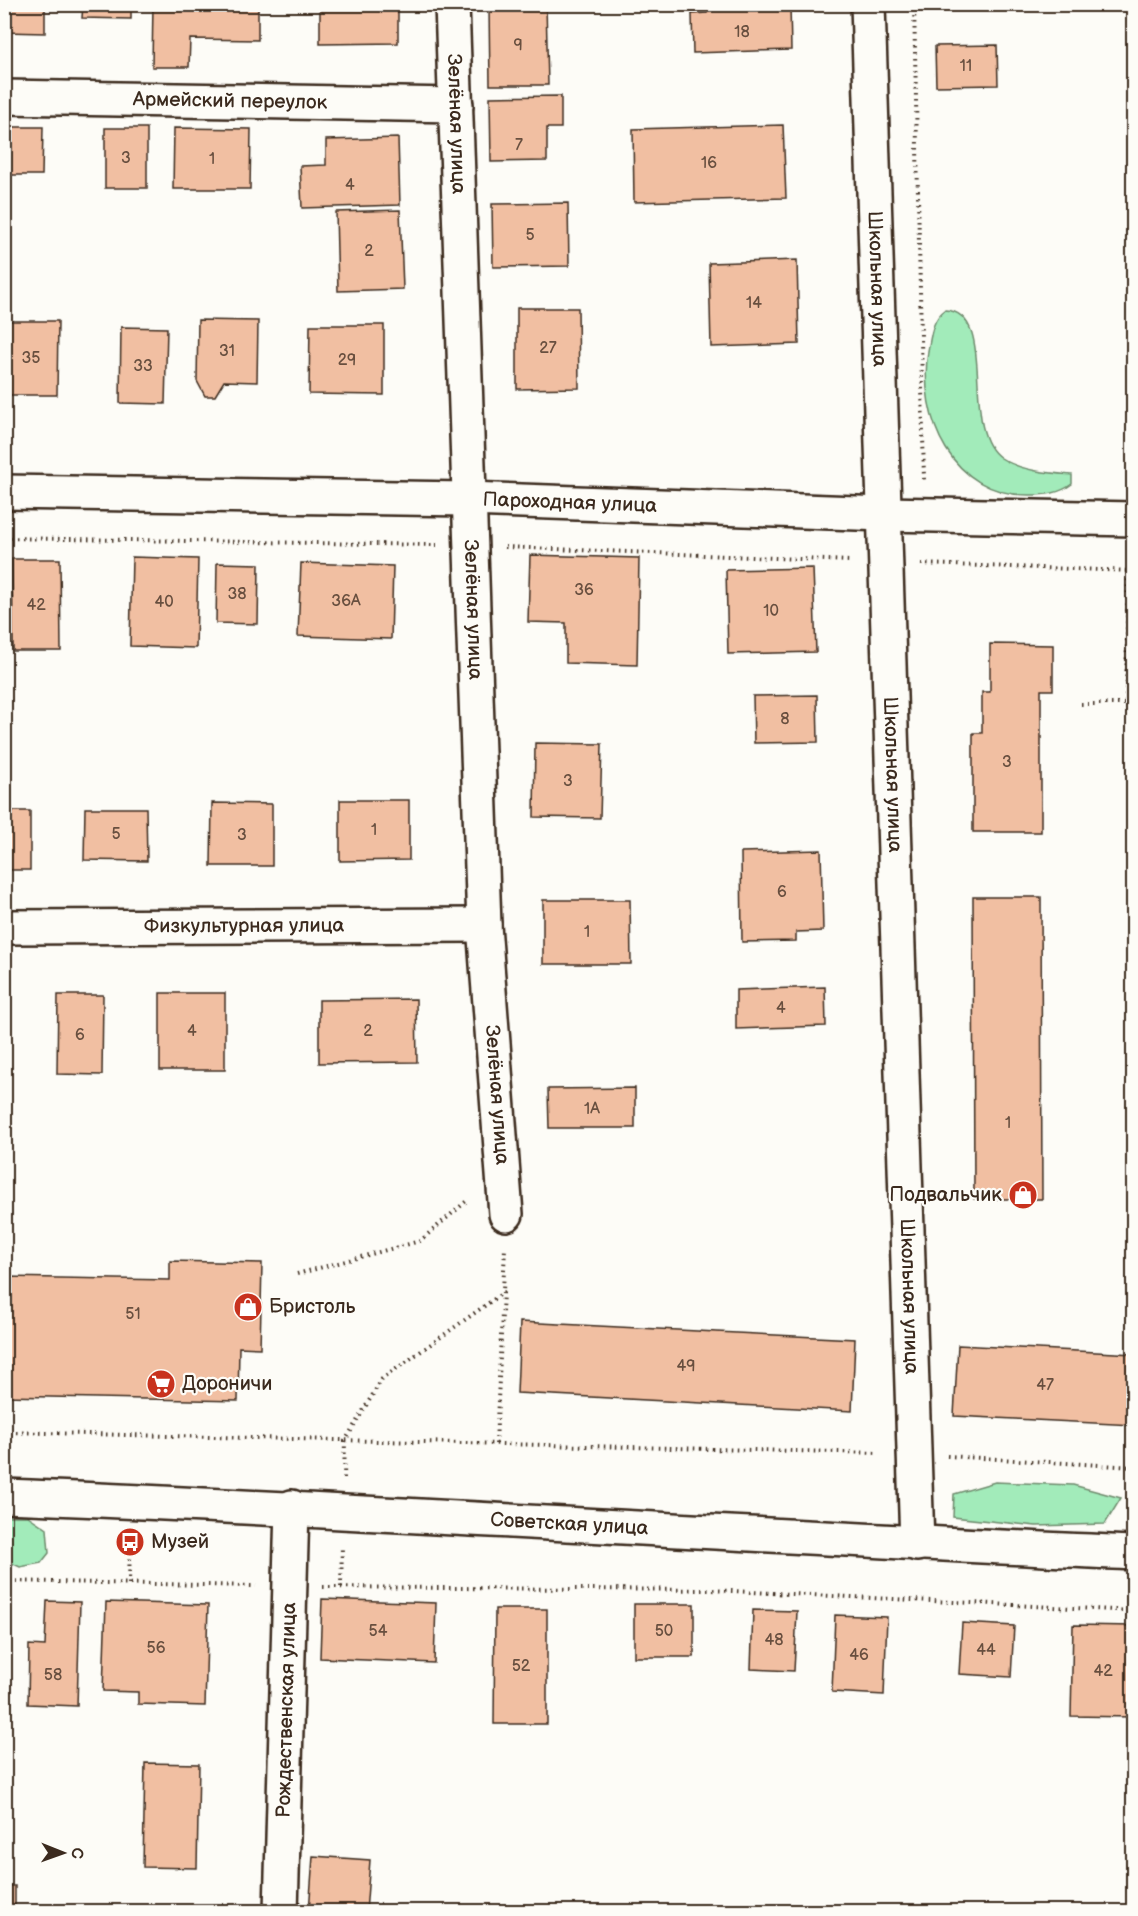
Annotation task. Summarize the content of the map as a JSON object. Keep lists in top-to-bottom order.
{
  "streets": {
    "street": [
      "Армейский переулок",
      "Зелёная улица",
      "Школьная улица",
      "Пароходная улица",
      "Физкультурная улица",
      "Советская улица",
      "Рождественская улица"
    ]
  },
  "crossings": [
    ["Армейский переулок", "Зелёная улица"],
    ["Зелёная улица", "Пароходная улица"],
    ["Зелёная улица", "Физкультурная улица"],
    ["Школьная улица", "Пароходная улица"],
    ["Школьная улица", "Советская улица"],
    ["Советская улица", "Рождественская улица"]
  ],
  "places": {
    "shop": ["Подвальчик", "Бристоль"],
    "supermarket": ["Дороничи"],
    "bus stop": ["Музей"]
  },
  "house_numbers": [
    "18",
    "9",
    "11",
    "7",
    "3",
    "1",
    "16",
    "4",
    "5",
    "2",
    "14",
    "27",
    "31",
    "35",
    "29",
    "33",
    "36",
    "38",
    "36А",
    "40",
    "42",
    "10",
    "8",
    "3",
    "3",
    "1",
    "5",
    "3",
    "6",
    "1",
    "4",
    "4",
    "2",
    "6",
    "1А",
    "1",
    "51",
    "49",
    "47",
    "54",
    "50",
    "48",
    "56",
    "44",
    "46",
    "52",
    "42",
    "58"
  ],
  "north": "right"
}
